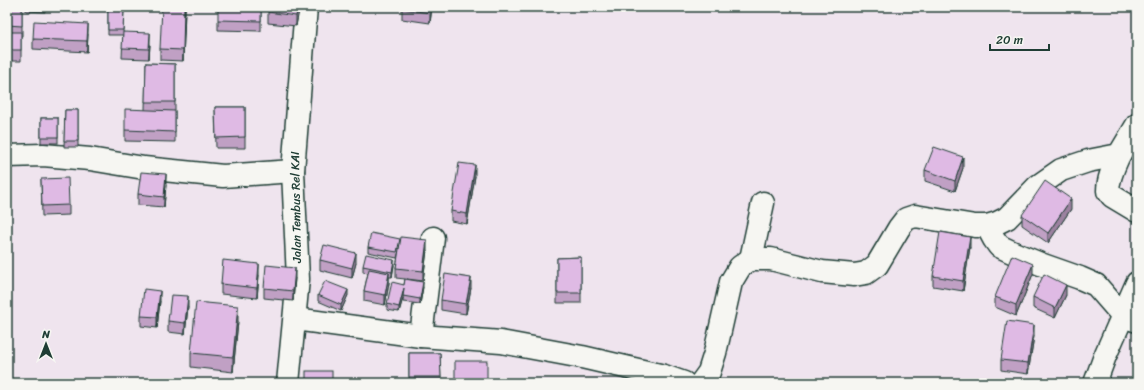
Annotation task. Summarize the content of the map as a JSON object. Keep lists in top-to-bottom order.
{
  "streets": {
    "street": ["Jalan Tembus Rel KAI"]
  },
  "scale_bar": "20 m",
  "north": "top"
}
